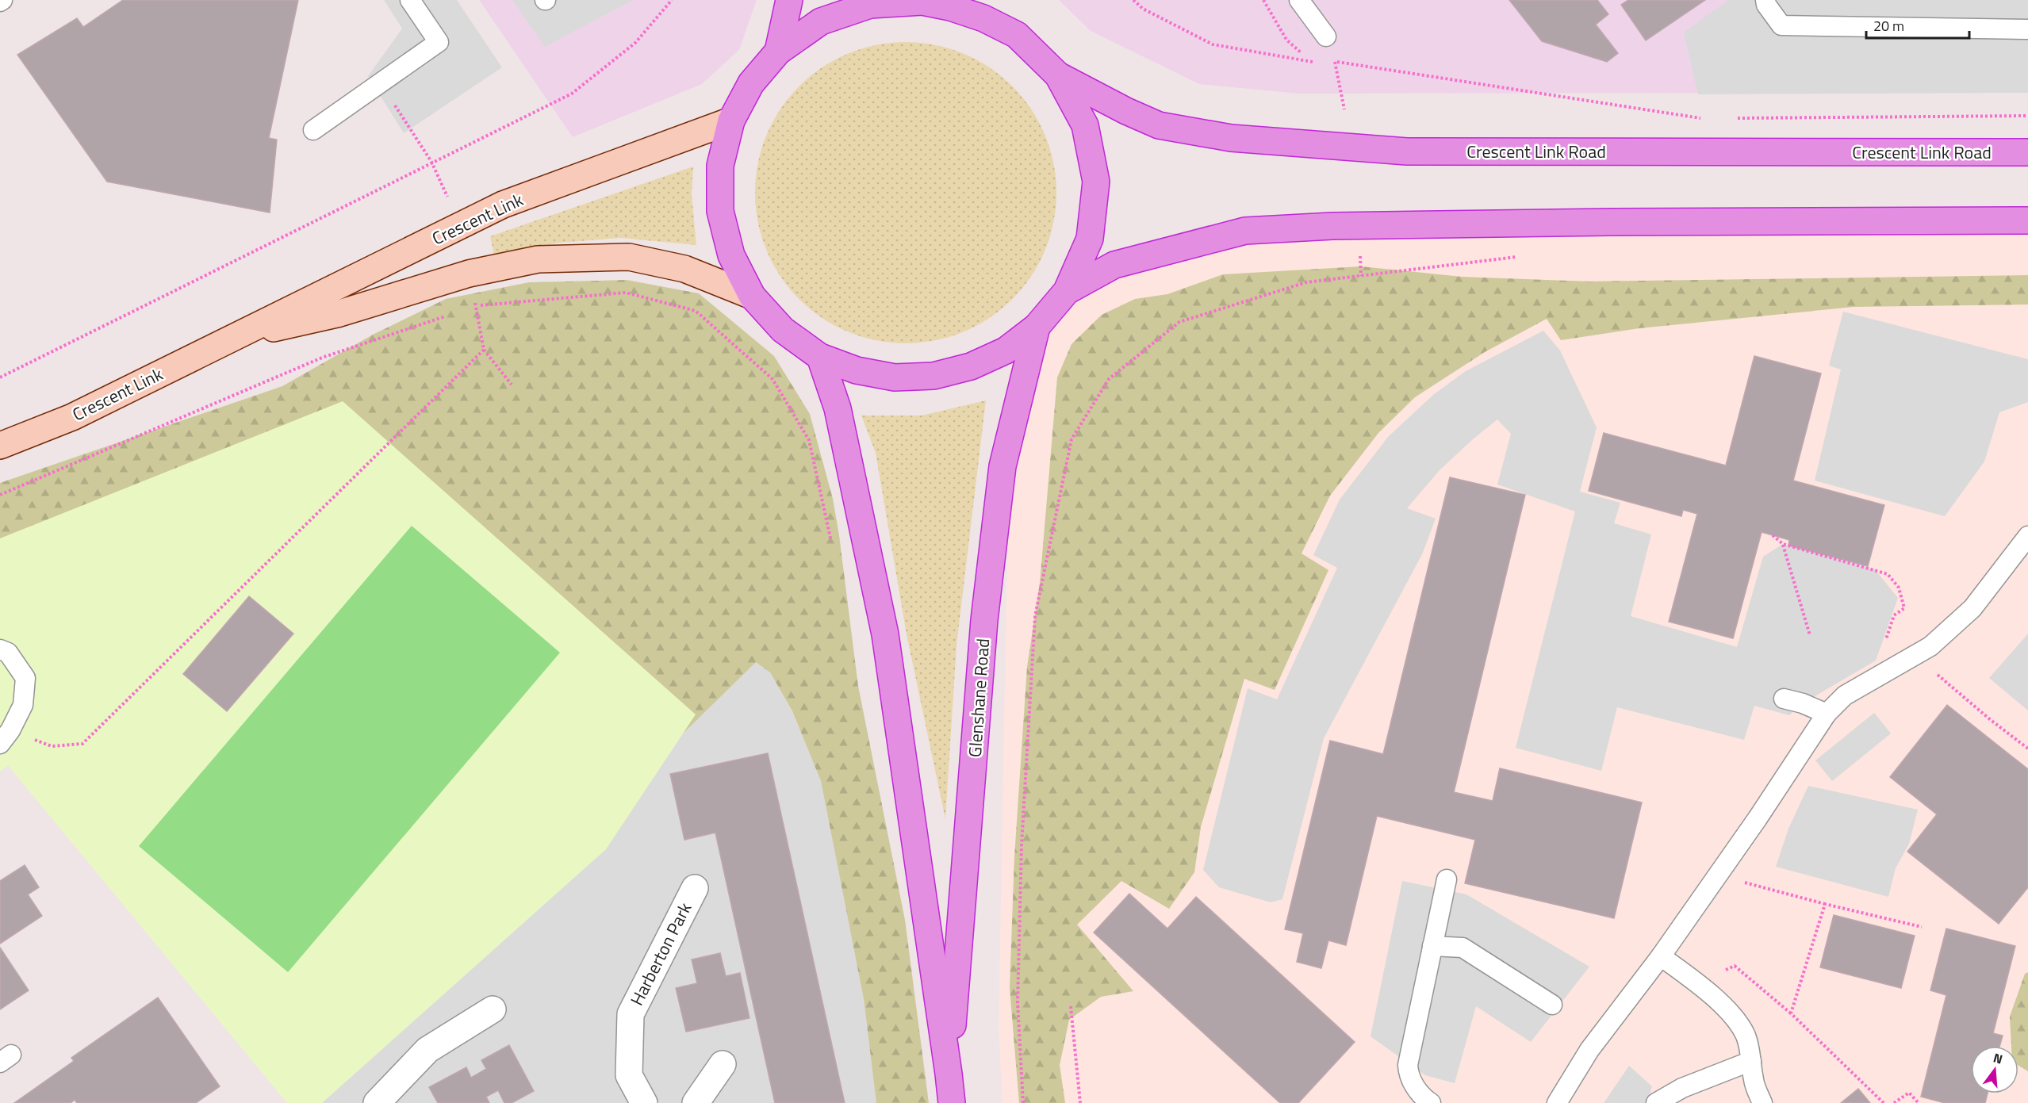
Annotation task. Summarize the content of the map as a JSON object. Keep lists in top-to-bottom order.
{
  "streets": {
    "highway": ["Crescent Link Road", "Glenshane Road"],
    "street": ["Crescent Link", "Harberton Park"]
  },
  "scale_bar": "20 m",
  "north": "top"
}
